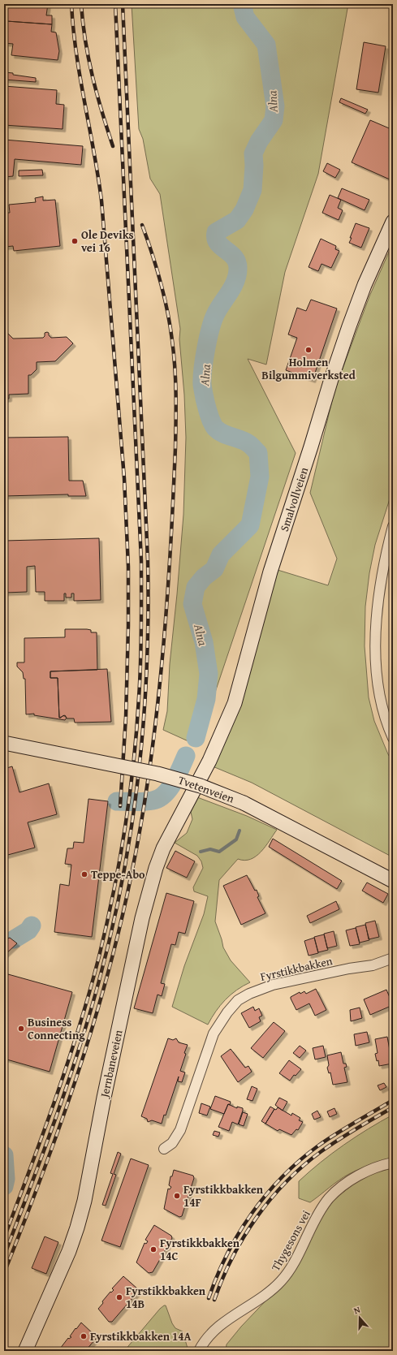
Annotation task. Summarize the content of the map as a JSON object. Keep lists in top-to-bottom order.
{
  "streets": {
    "street": [
      "Smalvollveien",
      "Tvetenveien",
      "Fyrstikkbakken",
      "Jernbaneveien",
      "Thygesons vei"
    ]
  },
  "crossings": [
    ["Smalvollveien", "Jernbaneveien"]
  ],
  "water": ["Alna"],
  "places": [
    "Ole Deviks vei 16",
    "Holmen Bilgummiverksted",
    "Teppe-Abo",
    "Business Connecting",
    "Fyrstikkbakken 14F",
    "Fyrstikkbakken 14C",
    "Fyrstikkbakken 14B",
    "Fyrstikkbakken 14A"
  ],
  "north": "top"
}
